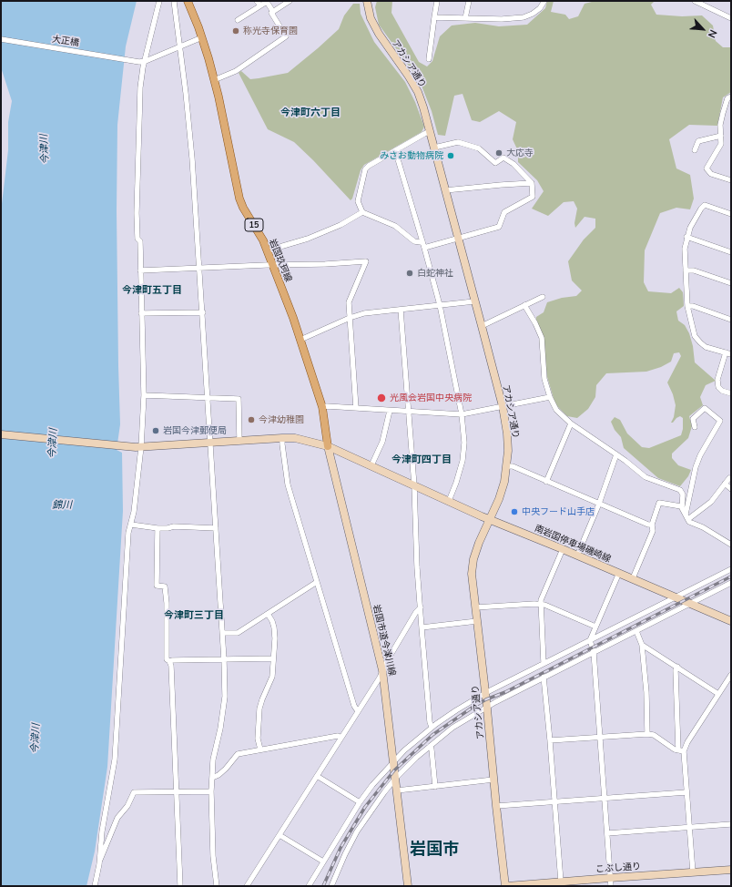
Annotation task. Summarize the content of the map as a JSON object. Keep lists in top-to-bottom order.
{
  "streets": {
    "main road": ["15", "岩国玖珂線"],
    "street": [
      "大正橋",
      "アカシア通り",
      "南岩国停車場磯崎線",
      "岩国市道今津川線",
      "こぶし通り"
    ]
  },
  "crossings": [
    ["アカシア通り", "南岩国停車場磯崎線"],
    ["アカシア通り", "こぶし通り"],
    ["岩国玖珂線", "南岩国停車場磯崎線"],
    ["岩国玖珂線", "岩国市道今津川線"],
    ["南岩国停車場磯崎線", "岩国市道今津川線"]
  ],
  "districts": [
    "今津町六丁目",
    "今津町五丁目",
    "今津町四丁目",
    "今津町三丁目",
    "岩国市"
  ],
  "water": ["今津川", "錦川"],
  "places": [
    "称光寺保育園",
    "大応寺",
    "みさお動物病院",
    "白蛇神社",
    "光風会岩国中央病院",
    "今津幼稚園",
    "岩国今津郵便局",
    "中央フード山手店"
  ],
  "north": "bottom right"
}
